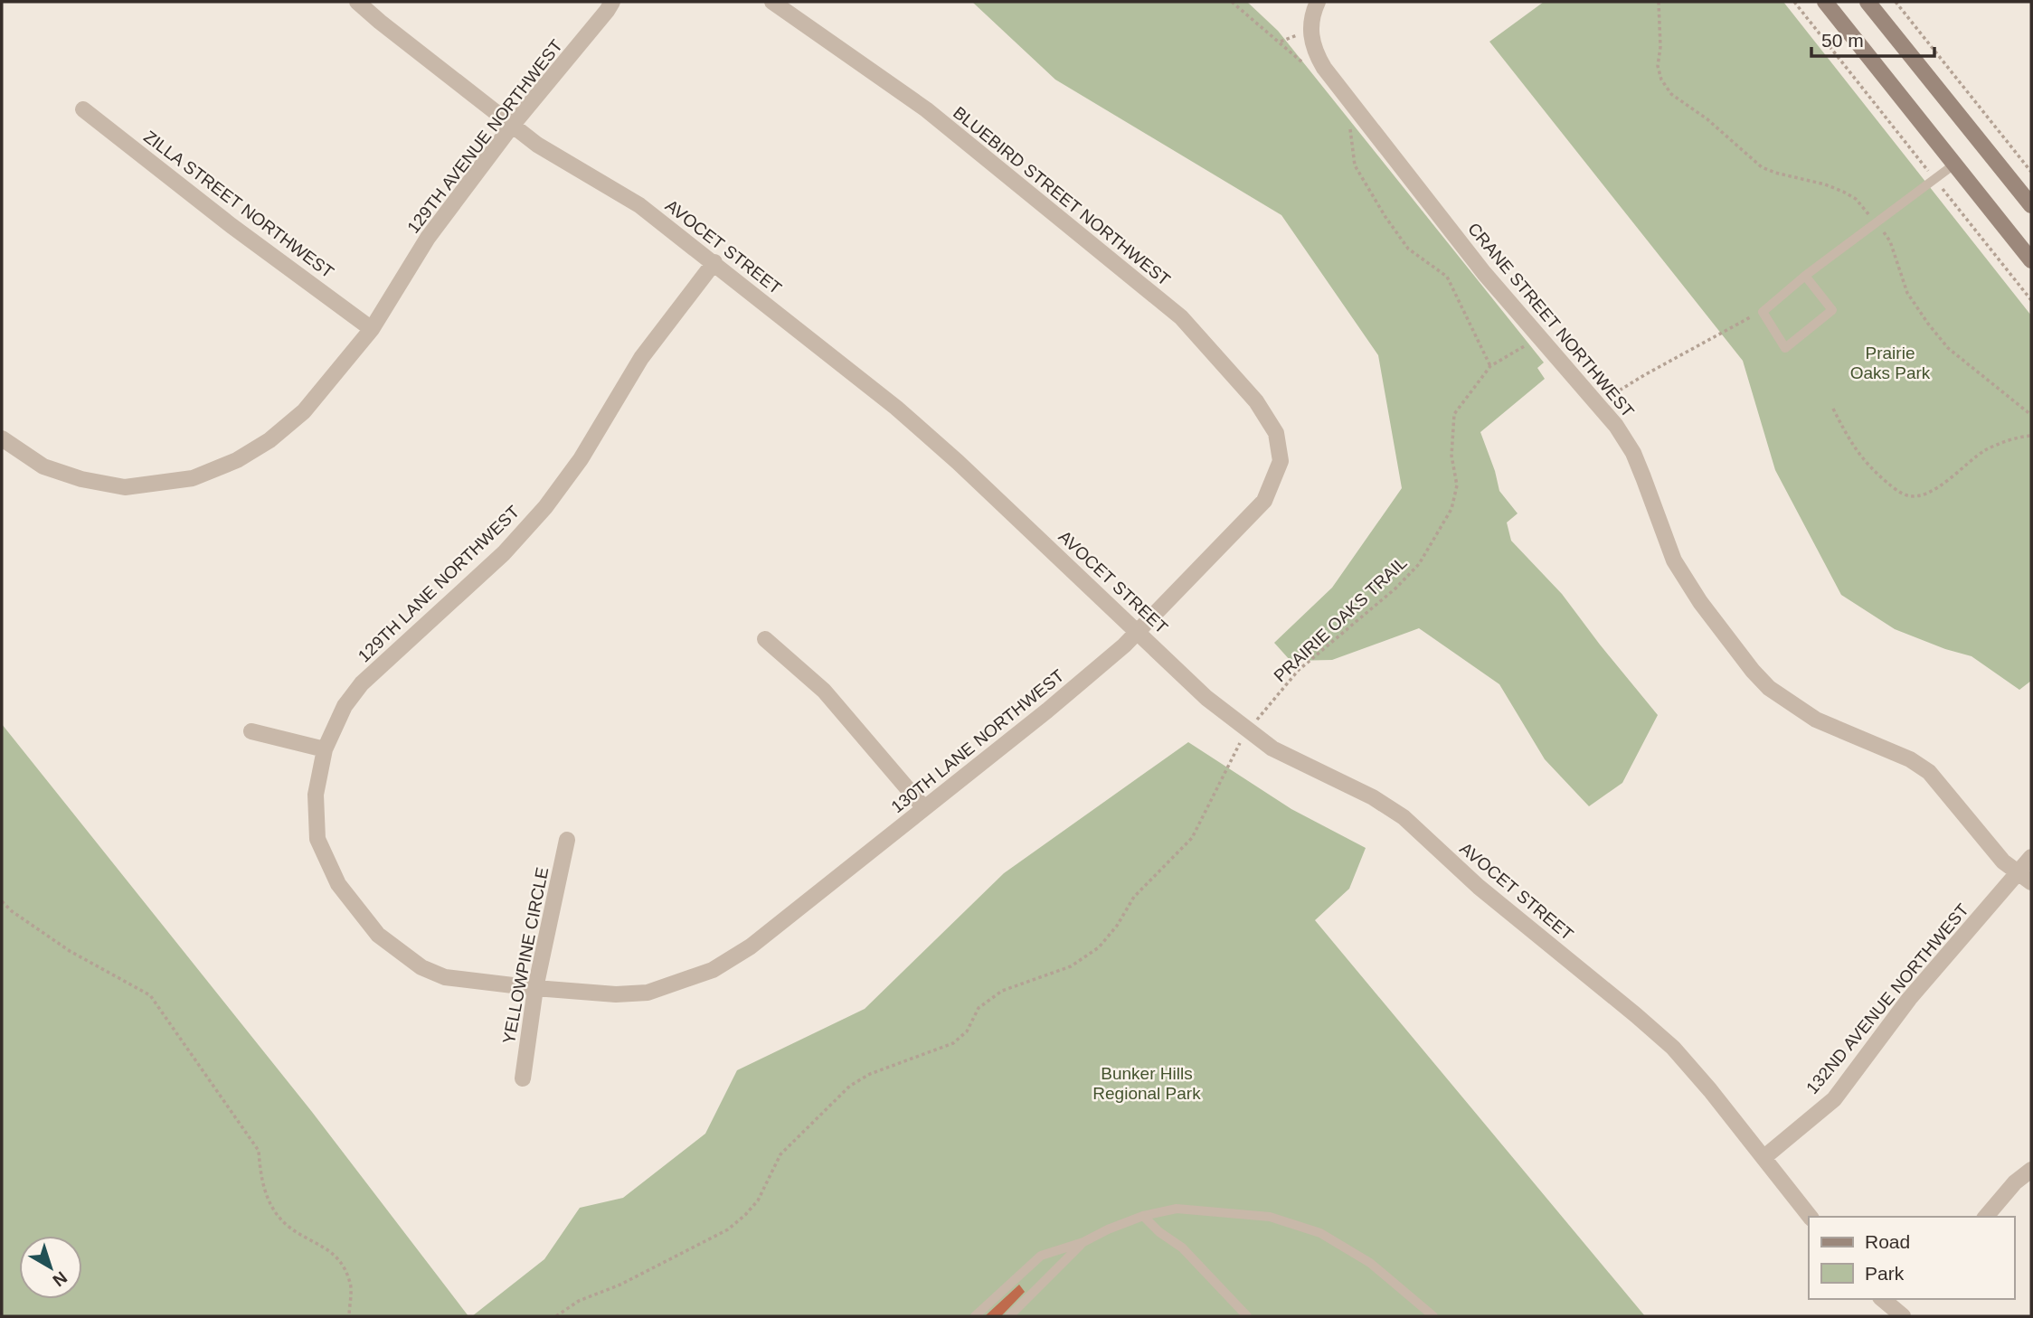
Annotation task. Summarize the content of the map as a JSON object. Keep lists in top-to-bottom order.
{
  "streets": {
    "street": [
      "129TH AVENUE NORTHWEST",
      "BLUEBIRD STREET NORTHWEST",
      "ZILLA STREET NORTHWEST",
      "AVOCET STREET",
      "CRANE STREET NORTHWEST",
      "129TH LANE NORTHWEST",
      "130TH LANE NORTHWEST",
      "YELLOWPINE CIRCLE",
      "132ND AVENUE NORTHWEST"
    ],
    "path": ["PRAIRIE OAKS TRAIL"]
  },
  "crossings": [
    ["129TH AVENUE NORTHWEST", "ZILLA STREET NORTHWEST"],
    ["129TH AVENUE NORTHWEST", "AVOCET STREET"],
    ["BLUEBIRD STREET NORTHWEST", "130TH LANE NORTHWEST"],
    ["AVOCET STREET", "129TH LANE NORTHWEST"],
    ["AVOCET STREET", "130TH LANE NORTHWEST"],
    ["AVOCET STREET", "132ND AVENUE NORTHWEST"],
    ["CRANE STREET NORTHWEST", "PRAIRIE OAKS TRAIL"],
    ["CRANE STREET NORTHWEST", "132ND AVENUE NORTHWEST"],
    ["129TH LANE NORTHWEST", "130TH LANE NORTHWEST"],
    ["129TH LANE NORTHWEST", "YELLOWPINE CIRCLE"],
    ["130TH LANE NORTHWEST", "YELLOWPINE CIRCLE"]
  ],
  "parks": ["Prairie Oaks Park", "Bunker Hills Regional Park"],
  "legend": ["Road", "Park"],
  "scale_bar": "50 m",
  "north": "bottom right"
}
